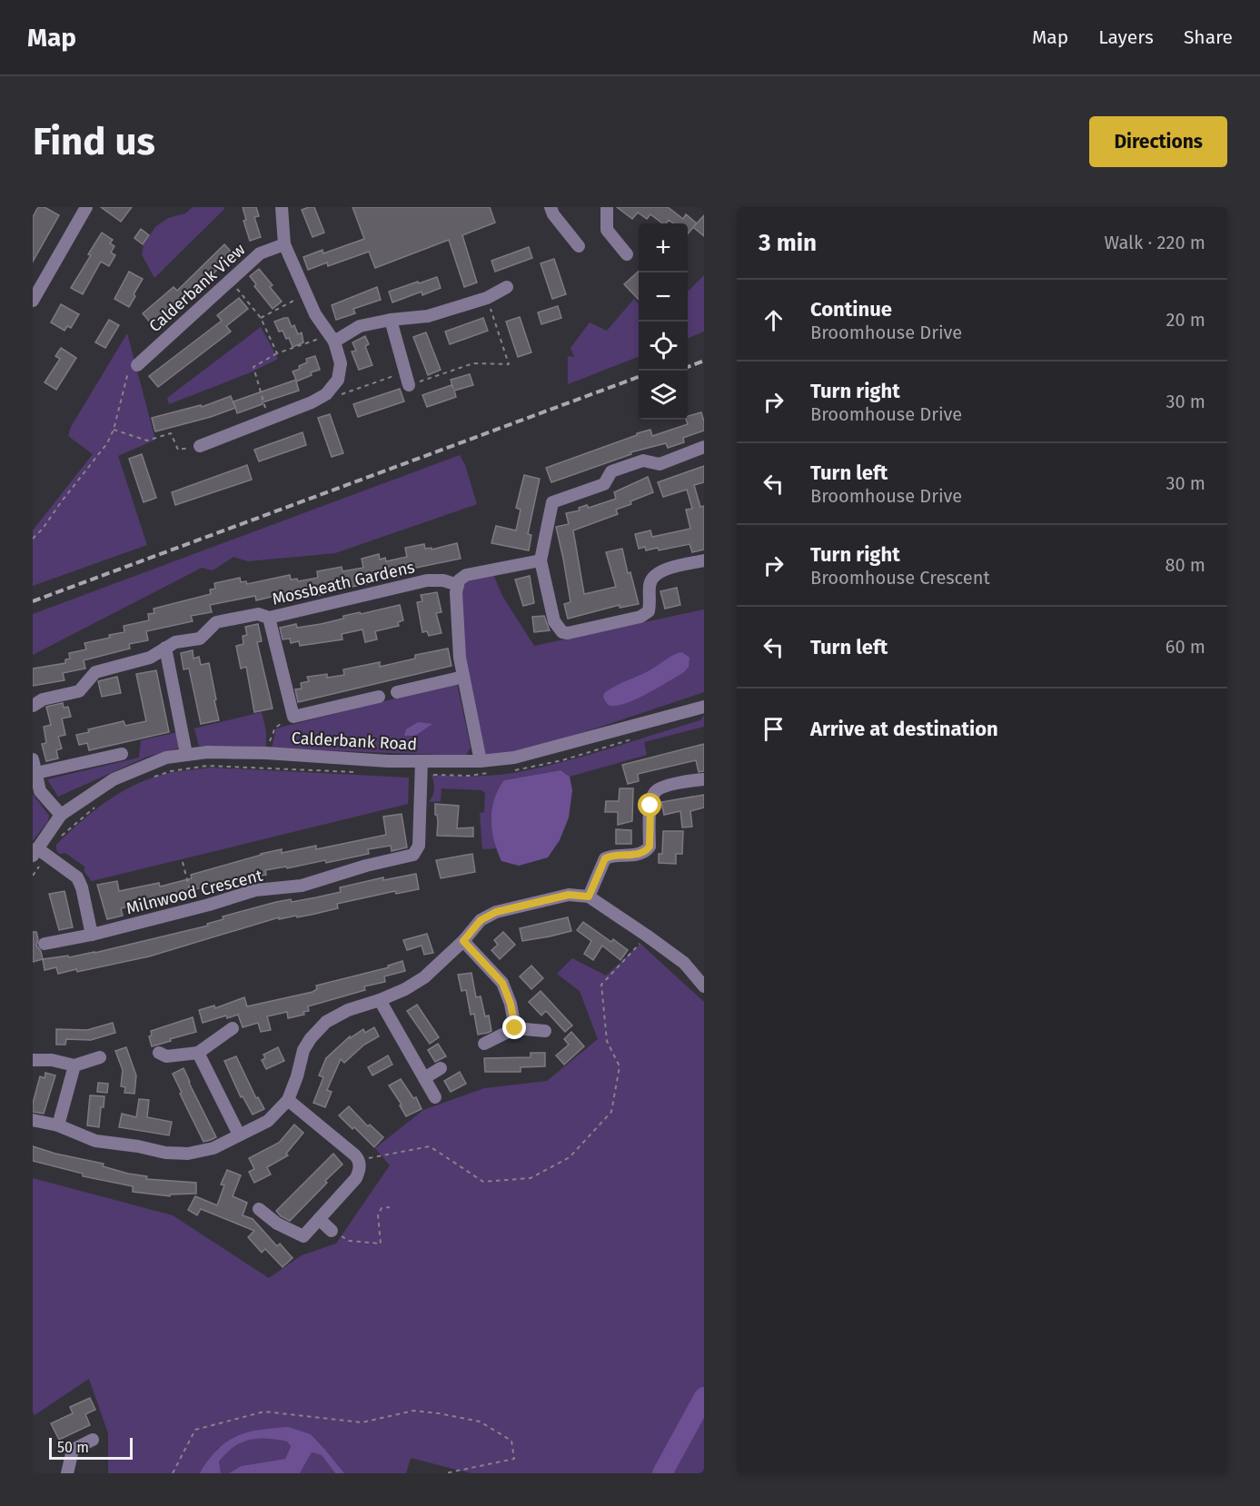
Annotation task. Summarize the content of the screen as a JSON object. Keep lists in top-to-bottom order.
{
  "streets": {
    "street": [
      "Calderbank View",
      "Mossbeath Gardens",
      "Calderbank Road",
      "Milnwood Crescent"
    ]
  },
  "crossings": [
    ["Calderbank Road", "Milnwood Crescent"]
  ],
  "scale_bar": "50 m",
  "page": {
    "header": "Map",
    "nav": ["Map", "Layers", "Share"],
    "buttons": "Directions",
    "title": "Find us",
    "heading": ["3 min", "Walk · 220 m"],
    "map_buttons": ["+", "−"],
    "list": [
      ["Continue", "Broomhouse Drive", "20 m"],
      ["Turn right", "Broomhouse Drive", "30 m"],
      ["Turn left", "Broomhouse Drive", "30 m"],
      ["Turn right", "Broomhouse Crescent", "80 m"],
      ["Turn left", "60 m"],
      "Arrive at destination"
    ],
    "scale": "50 m"
  }
}
